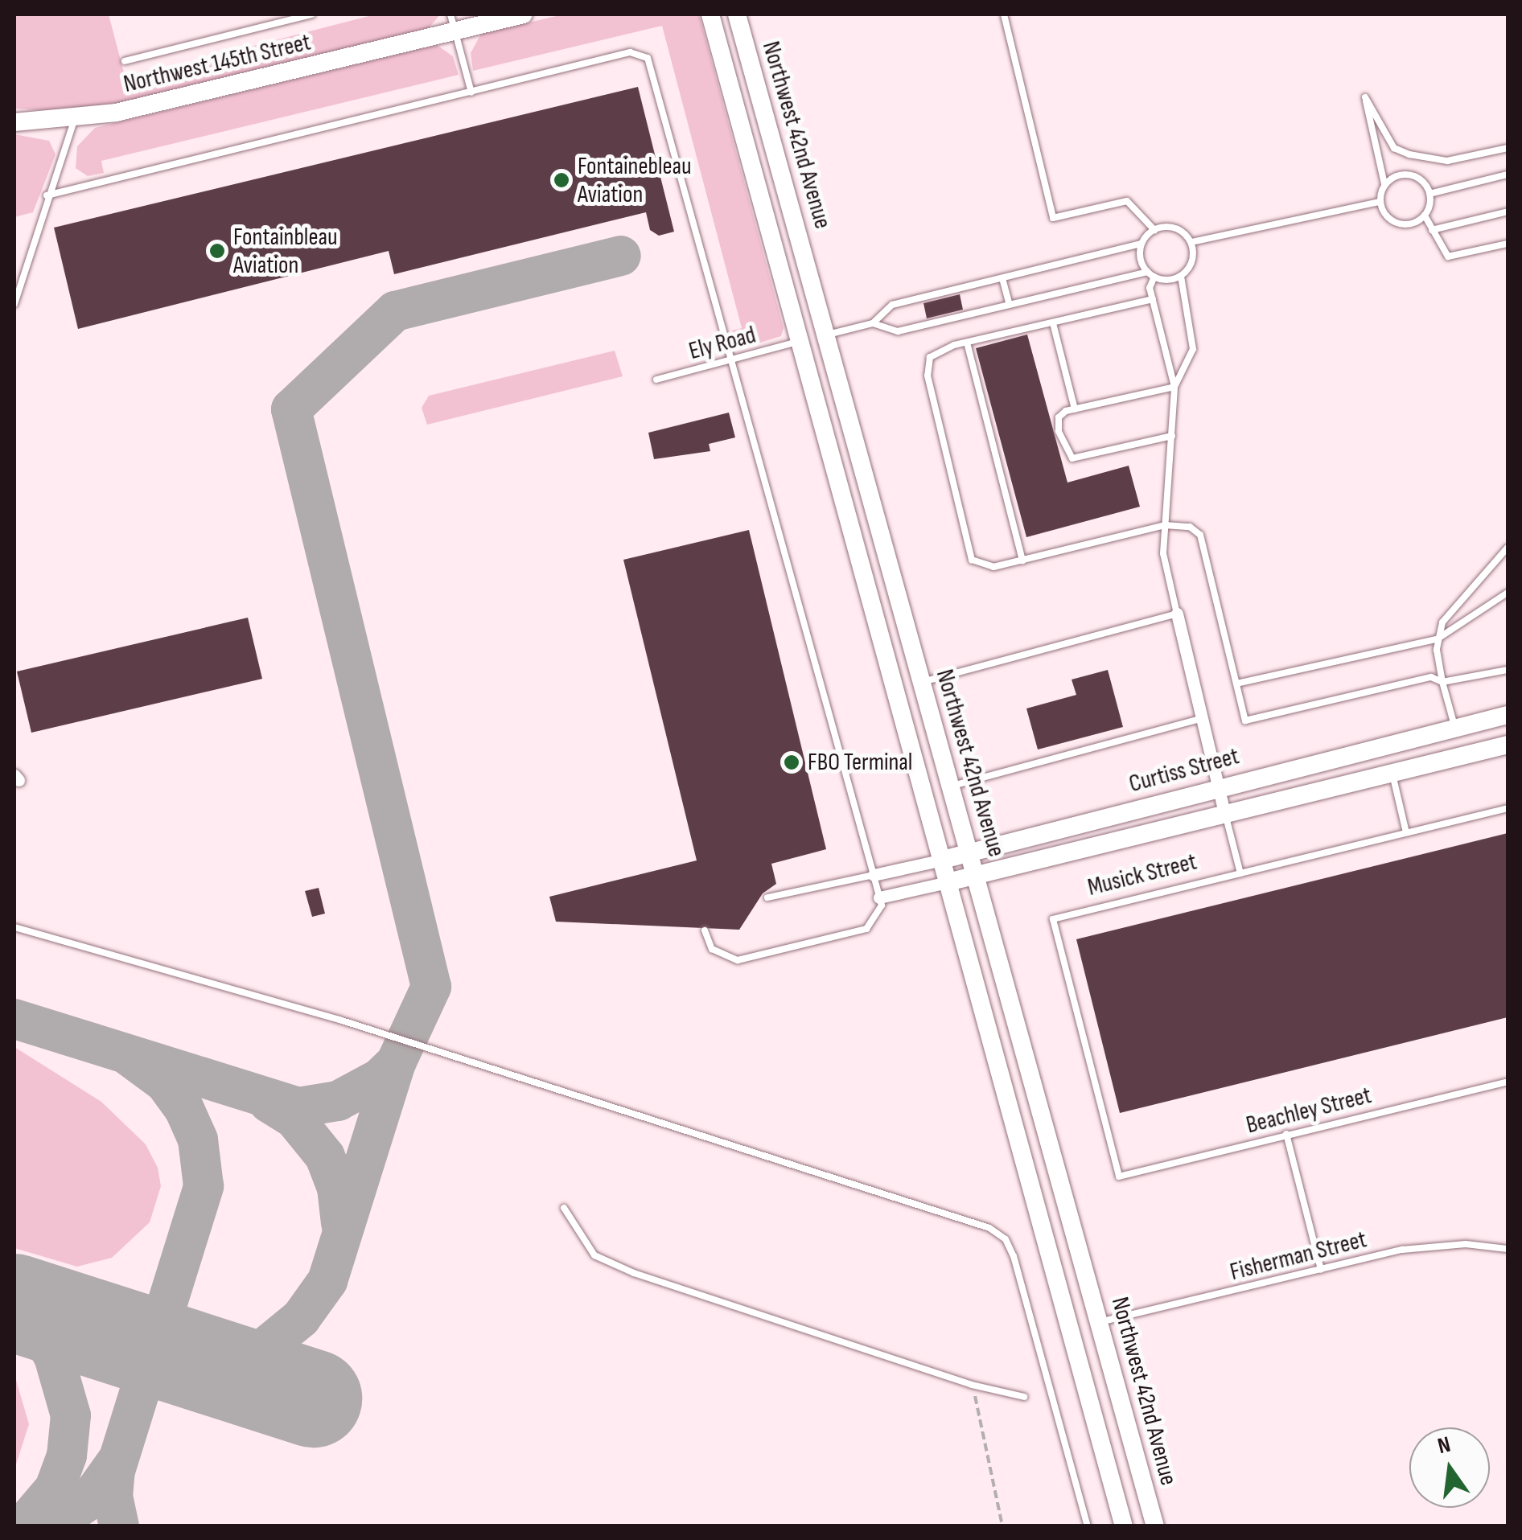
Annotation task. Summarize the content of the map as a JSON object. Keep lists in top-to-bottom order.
{
  "streets": {
    "street": ["Northwest 145th Street", "Northwest 42nd Avenue", "Curtiss Street"],
    "lane": [
      "Ely Road",
      "Musick Street",
      "Beachley Street",
      "Fisherman Street"
    ]
  },
  "crossings": [
    ["Northwest 42nd Avenue", "Curtiss Street"],
    ["Northwest 42nd Avenue", "Fisherman Street"],
    ["Musick Street", "Beachley Street"]
  ],
  "places": ["Fontainebleau Aviation", "Fontainbleau Aviation", "FBO Terminal"],
  "north": "top"
}
